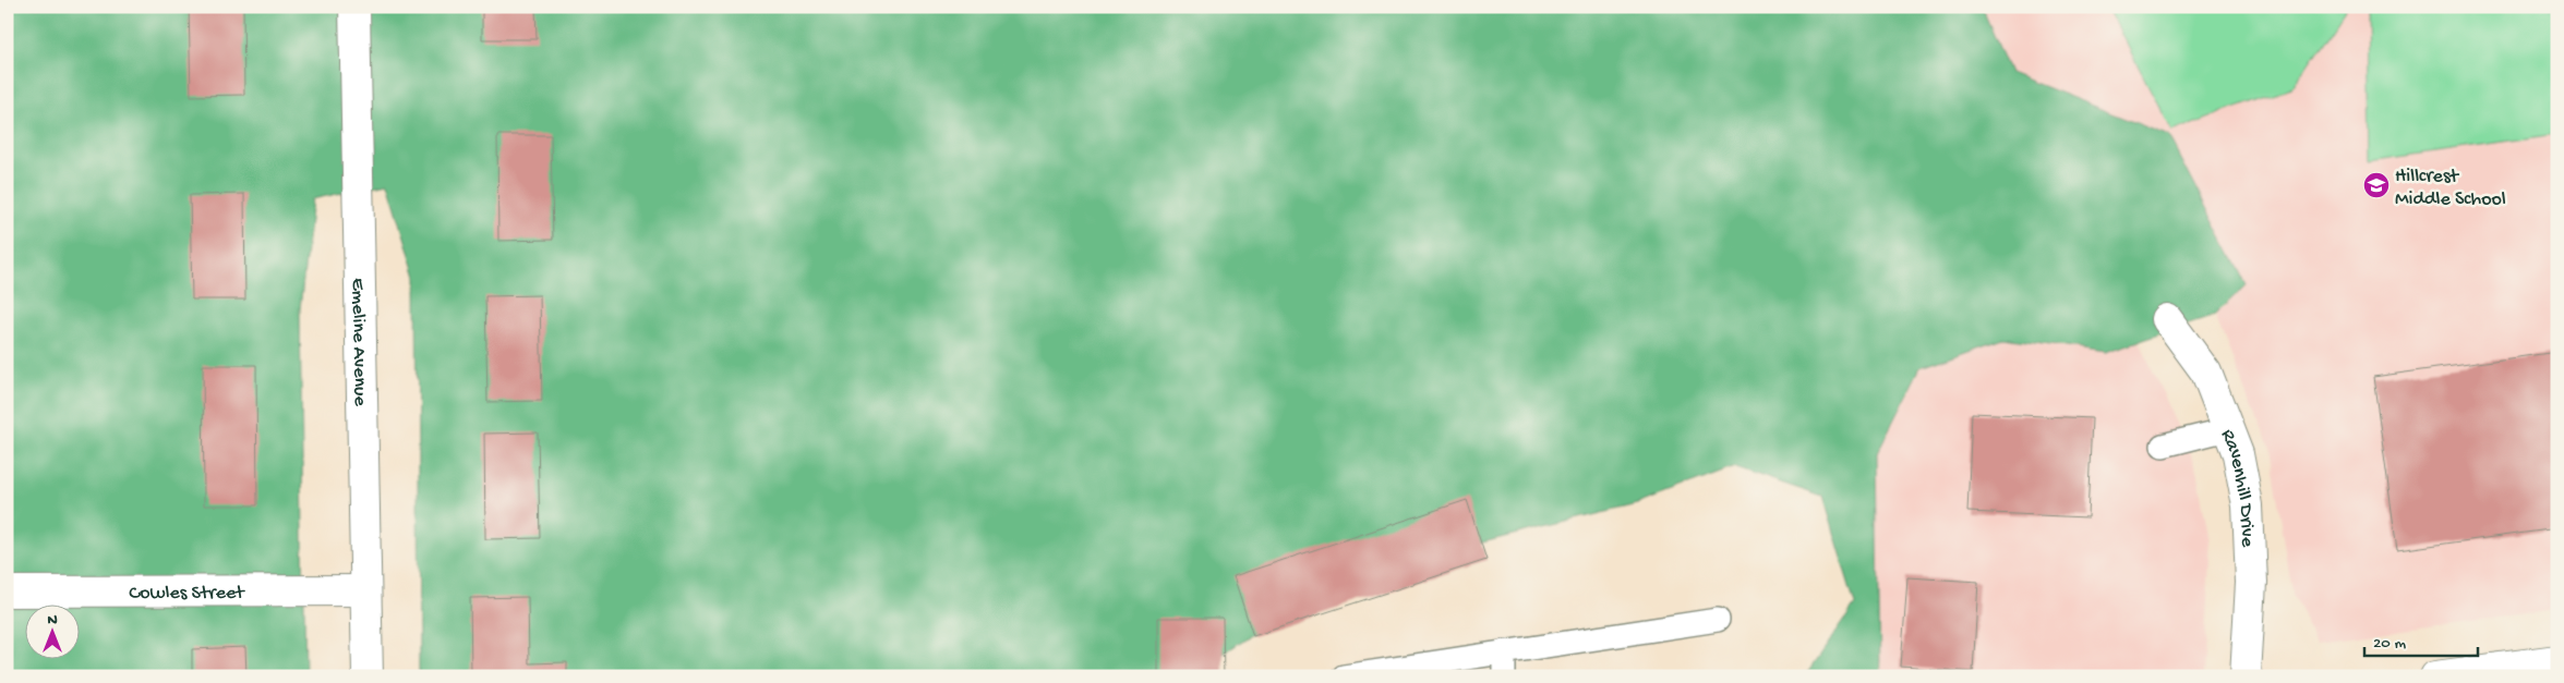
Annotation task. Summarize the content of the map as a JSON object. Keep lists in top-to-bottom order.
{
  "streets": {
    "street": ["Emeline Avenue", "Ravenhill Drive", "Cowles Street"]
  },
  "crossings": [
    ["Emeline Avenue", "Cowles Street"]
  ],
  "places": {
    "school or university": ["Hillcrest Middle School"]
  },
  "scale_bar": "20 m",
  "north": "top"
}
